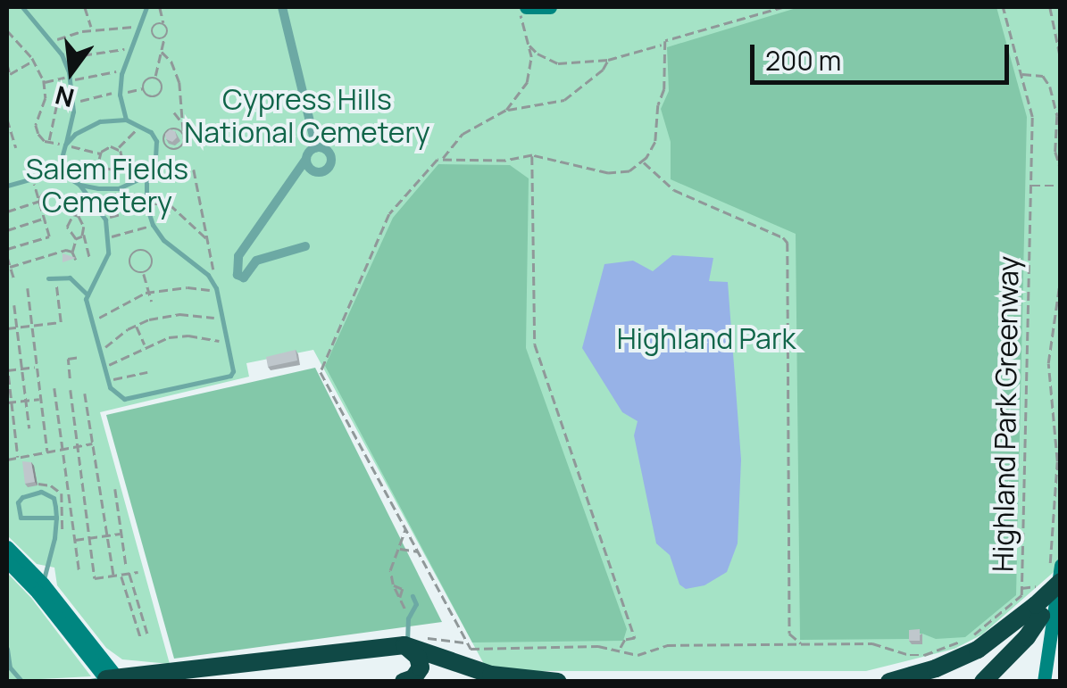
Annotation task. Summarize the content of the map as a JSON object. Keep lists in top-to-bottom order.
{
  "streets": {
    "path": ["Highland Park Greenway"]
  },
  "parks": ["Cypress Hills National Cemetery", "Salem Fields Cemetery", "Highland Park"],
  "scale_bar": "200 m",
  "north": "bottom"
}
